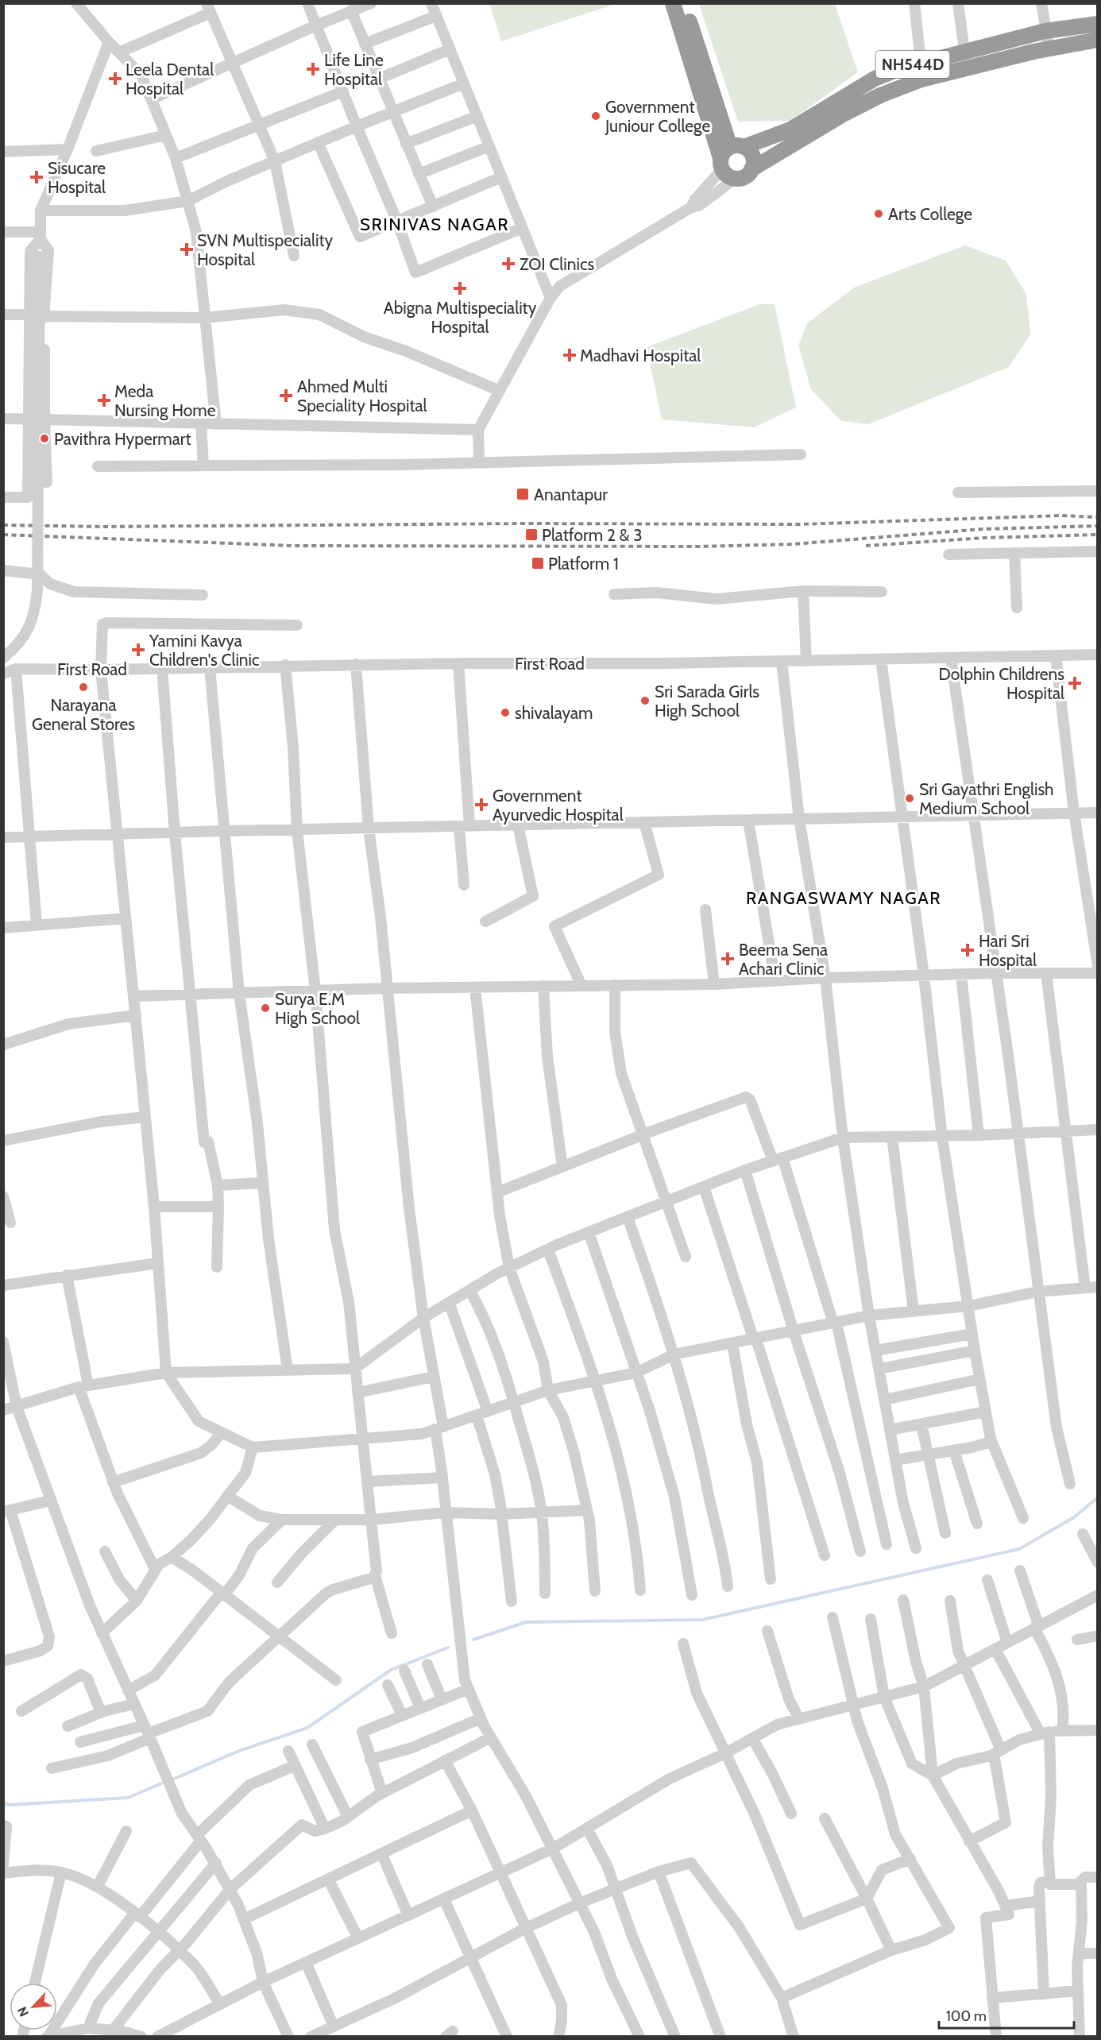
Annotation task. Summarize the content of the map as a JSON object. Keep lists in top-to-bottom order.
{
  "streets": {
    "highway": ["NH544D"],
    "street": ["First Road"]
  },
  "districts": ["SRINIVAS NAGAR", "RANGASWAMY NAGAR"],
  "places": {
    "health": [
      "Life Line Hospital",
      "Leela Dental Hospital",
      "Sisucare Hospital",
      "SVN Multispeciality Hospital",
      "ZOI Clinics",
      "Abigna Multispeciality Hospital",
      "Madhavi Hospital",
      "Ahmed Multi Speciality Hospital",
      "Meda Nursing Home",
      "Yamini Kavya Children's Clinic",
      "Dolphin Childrens Hospital",
      "Government Ayurvedic Hospital",
      "Hari Sri Hospital",
      "Beema Sena Achari Clinic"
    ],
    "other": [
      "Government Juniour College",
      "Arts College",
      "Pavithra Hypermart",
      "Narayana General Stores",
      "Sri Sarada Girls High School",
      "shivalayam",
      "Sri Gayathri English Medium School",
      "Surya E.M High School"
    ],
    "transit": ["Anantapur", "Platform 2 & 3", "Platform 1"]
  },
  "scale_bar": "100 m",
  "north": "bottom left"
}
